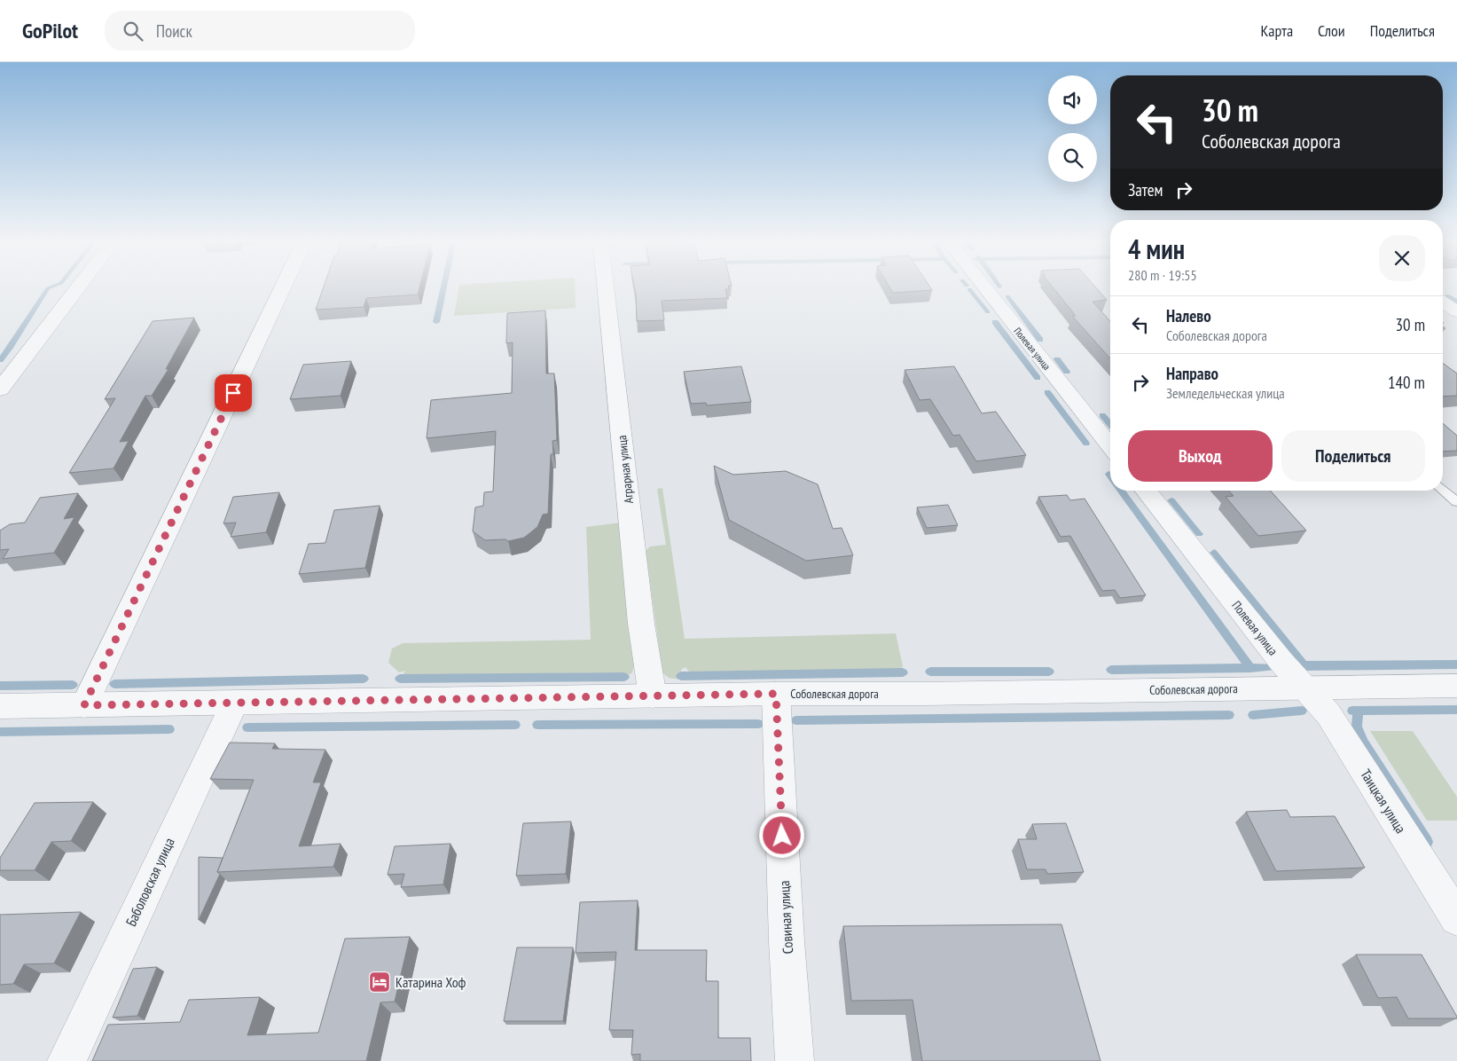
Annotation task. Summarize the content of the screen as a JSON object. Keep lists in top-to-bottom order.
{
  "streets": {
    "street": [
      "Полевая улица",
      "Аграрная улица",
      "Соболевская дорога",
      "Таицкая улица",
      "Баболовская улица",
      "Совиная улица"
    ]
  },
  "crossings": [
    ["Полевая улица", "Соболевская дорога"],
    ["Полевая улица", "Таицкая улица"],
    ["Аграрная улица", "Соболевская дорога"],
    ["Соболевская дорога", "Таицкая улица"],
    ["Соболевская дорога", "Баболовская улица"],
    ["Соболевская дорога", "Совиная улица"]
  ],
  "places": {
    "hotel": ["Катарина Хоф"]
  },
  "page": {
    "header": "GoPilot",
    "search": "Поиск",
    "nav": ["Карта", "Слои", "Поделиться"],
    "turn": ["30 m", "Соболевская дорога"],
    "then": "Затем",
    "heading": ["4 мин", "280 m · 19:55"],
    "list": [
      {
        "name": "Налево",
        "note": "Соболевская дорога",
        "value": "30 m"
      },
      {
        "name": "Направо",
        "note": "Земледельческая улица",
        "value": "140 m"
      }
    ],
    "buttons": ["Выход", "Поделиться"]
  }
}
